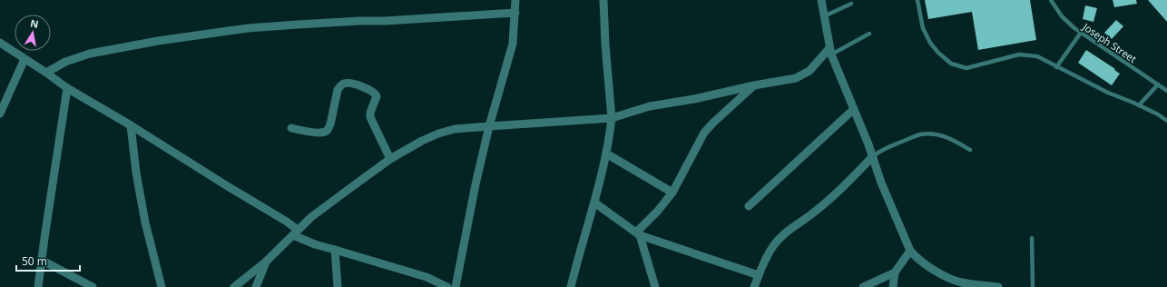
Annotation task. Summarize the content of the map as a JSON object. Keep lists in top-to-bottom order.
{
  "streets": {
    "lane": ["Joseph Street"]
  },
  "scale_bar": "50 m",
  "north": "top"
}
